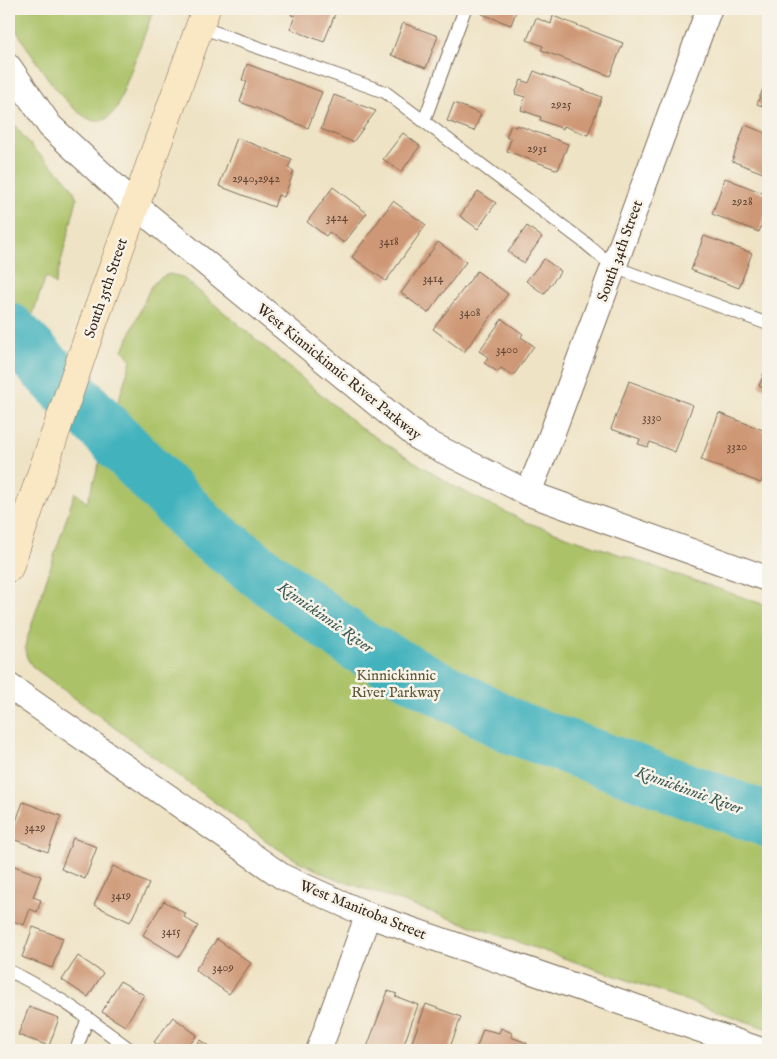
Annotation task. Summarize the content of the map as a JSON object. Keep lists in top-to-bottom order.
{
  "streets": {
    "main road": ["South 35th Street"],
    "street": ["South 34th Street", "West Kinnickinnic River Parkway", "West Manitoba Street"]
  },
  "crossings": [
    ["South 34th Street", "West Kinnickinnic River Parkway"],
    ["South 35th Street", "West Kinnickinnic River Parkway"]
  ],
  "water": ["Kinnickinnic River"],
  "parks": ["Kinnickinnic River Parkway"],
  "house_numbers": [
    "2925",
    "2931",
    "2940,2942",
    "2928",
    "3424",
    "3418",
    "3414",
    "3408",
    "3400",
    "3330",
    "3320",
    "3429",
    "3419",
    "3415",
    "3409"
  ]
}
